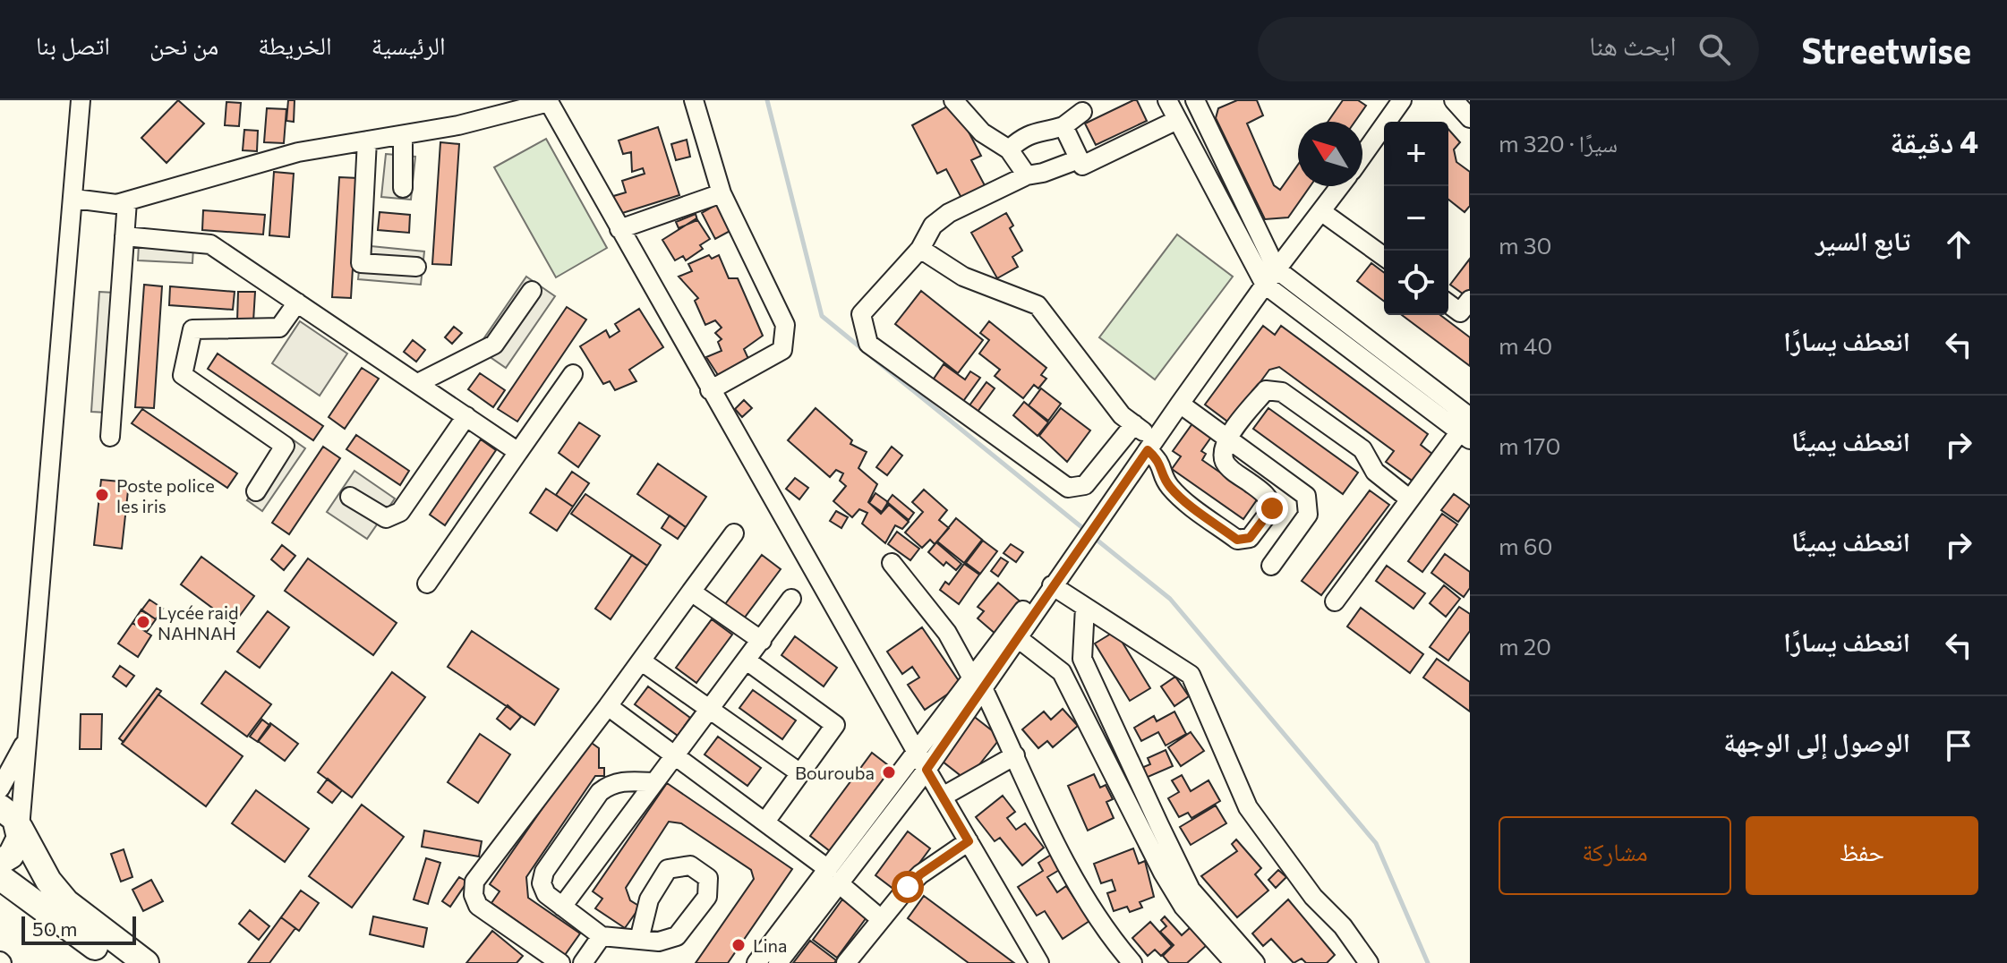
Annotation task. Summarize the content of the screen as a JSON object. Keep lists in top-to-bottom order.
{
  "places": [
    "Poste police les iris",
    "Lycée raid NAHNAH",
    "Bourouba",
    "Lina"
  ],
  "scale_bar": "50 m",
  "north": "top left",
  "page": {
    "header": "Streetwise",
    "search": "ابحث هنا",
    "nav": [
      "الرئيسية",
      "الخريطة",
      "من نحن",
      "اتصل بنا"
    ],
    "heading": ["4 دقيقة", "سيرًا · 320 m"],
    "map_buttons": ["+", "−"],
    "list": [
      ["تابع السير", "30 m"],
      ["انعطف يسارًا", "40 m"],
      ["انعطف يمينًا", "170 m"],
      ["انعطف يمينًا", "60 m"],
      ["انعطف يسارًا", "20 m"],
      "الوصول إلى الوجهة"
    ],
    "buttons": ["حفظ", "مشاركة"],
    "scale": "50 m"
  }
}
